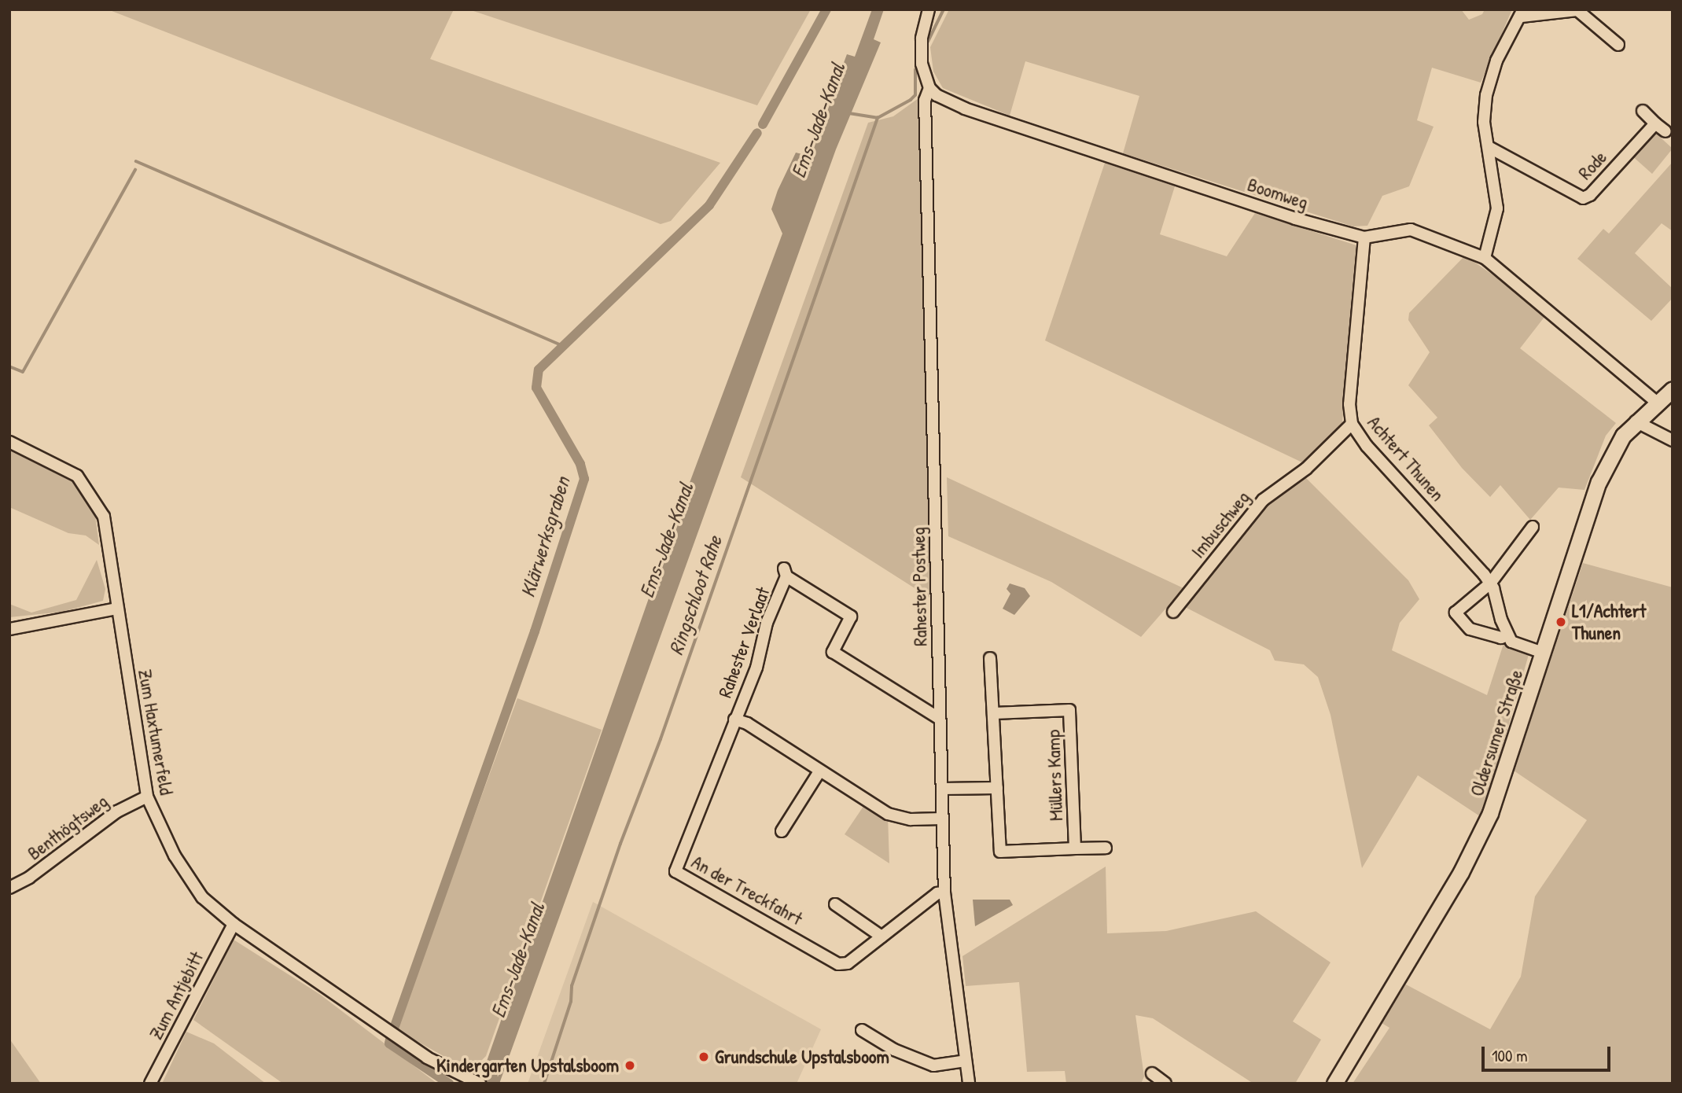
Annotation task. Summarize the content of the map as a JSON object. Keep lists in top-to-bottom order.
{
  "streets": {
    "main road": ["Oldersumer Straße"],
    "street": [
      "Rode",
      "Boomweg",
      "Achtert Thunen",
      "Imbuschweg",
      "Rahester Postweg",
      "Rahester Verlaat",
      "Zum Haxtumerfeld",
      "Müllers Kamp",
      "Benthögtsweg",
      "An der Treckfahrt",
      "Zum Antjebitt"
    ]
  },
  "crossings": [
    ["Boomweg", "Achtert Thunen"],
    ["Boomweg", "Rahester Postweg"],
    ["Boomweg", "Oldersumer Straße"],
    ["Achtert Thunen", "Imbuschweg"],
    ["Rahester Postweg", "Rahester Verlaat"],
    ["Rahester Postweg", "An der Treckfahrt"],
    ["Rahester Verlaat", "An der Treckfahrt"],
    ["Zum Haxtumerfeld", "Benthögtsweg"],
    ["Zum Haxtumerfeld", "Zum Antjebitt"]
  ],
  "water": ["Ems-Jade-Kanal", "Klärwerksgraben", "Ringschloot Rahe"],
  "places": ["L1/Achtert Thunen", "Grundschule Upstalsboom", "Kindergarten Upstalsboom"],
  "scale_bar": "100 m"
}
